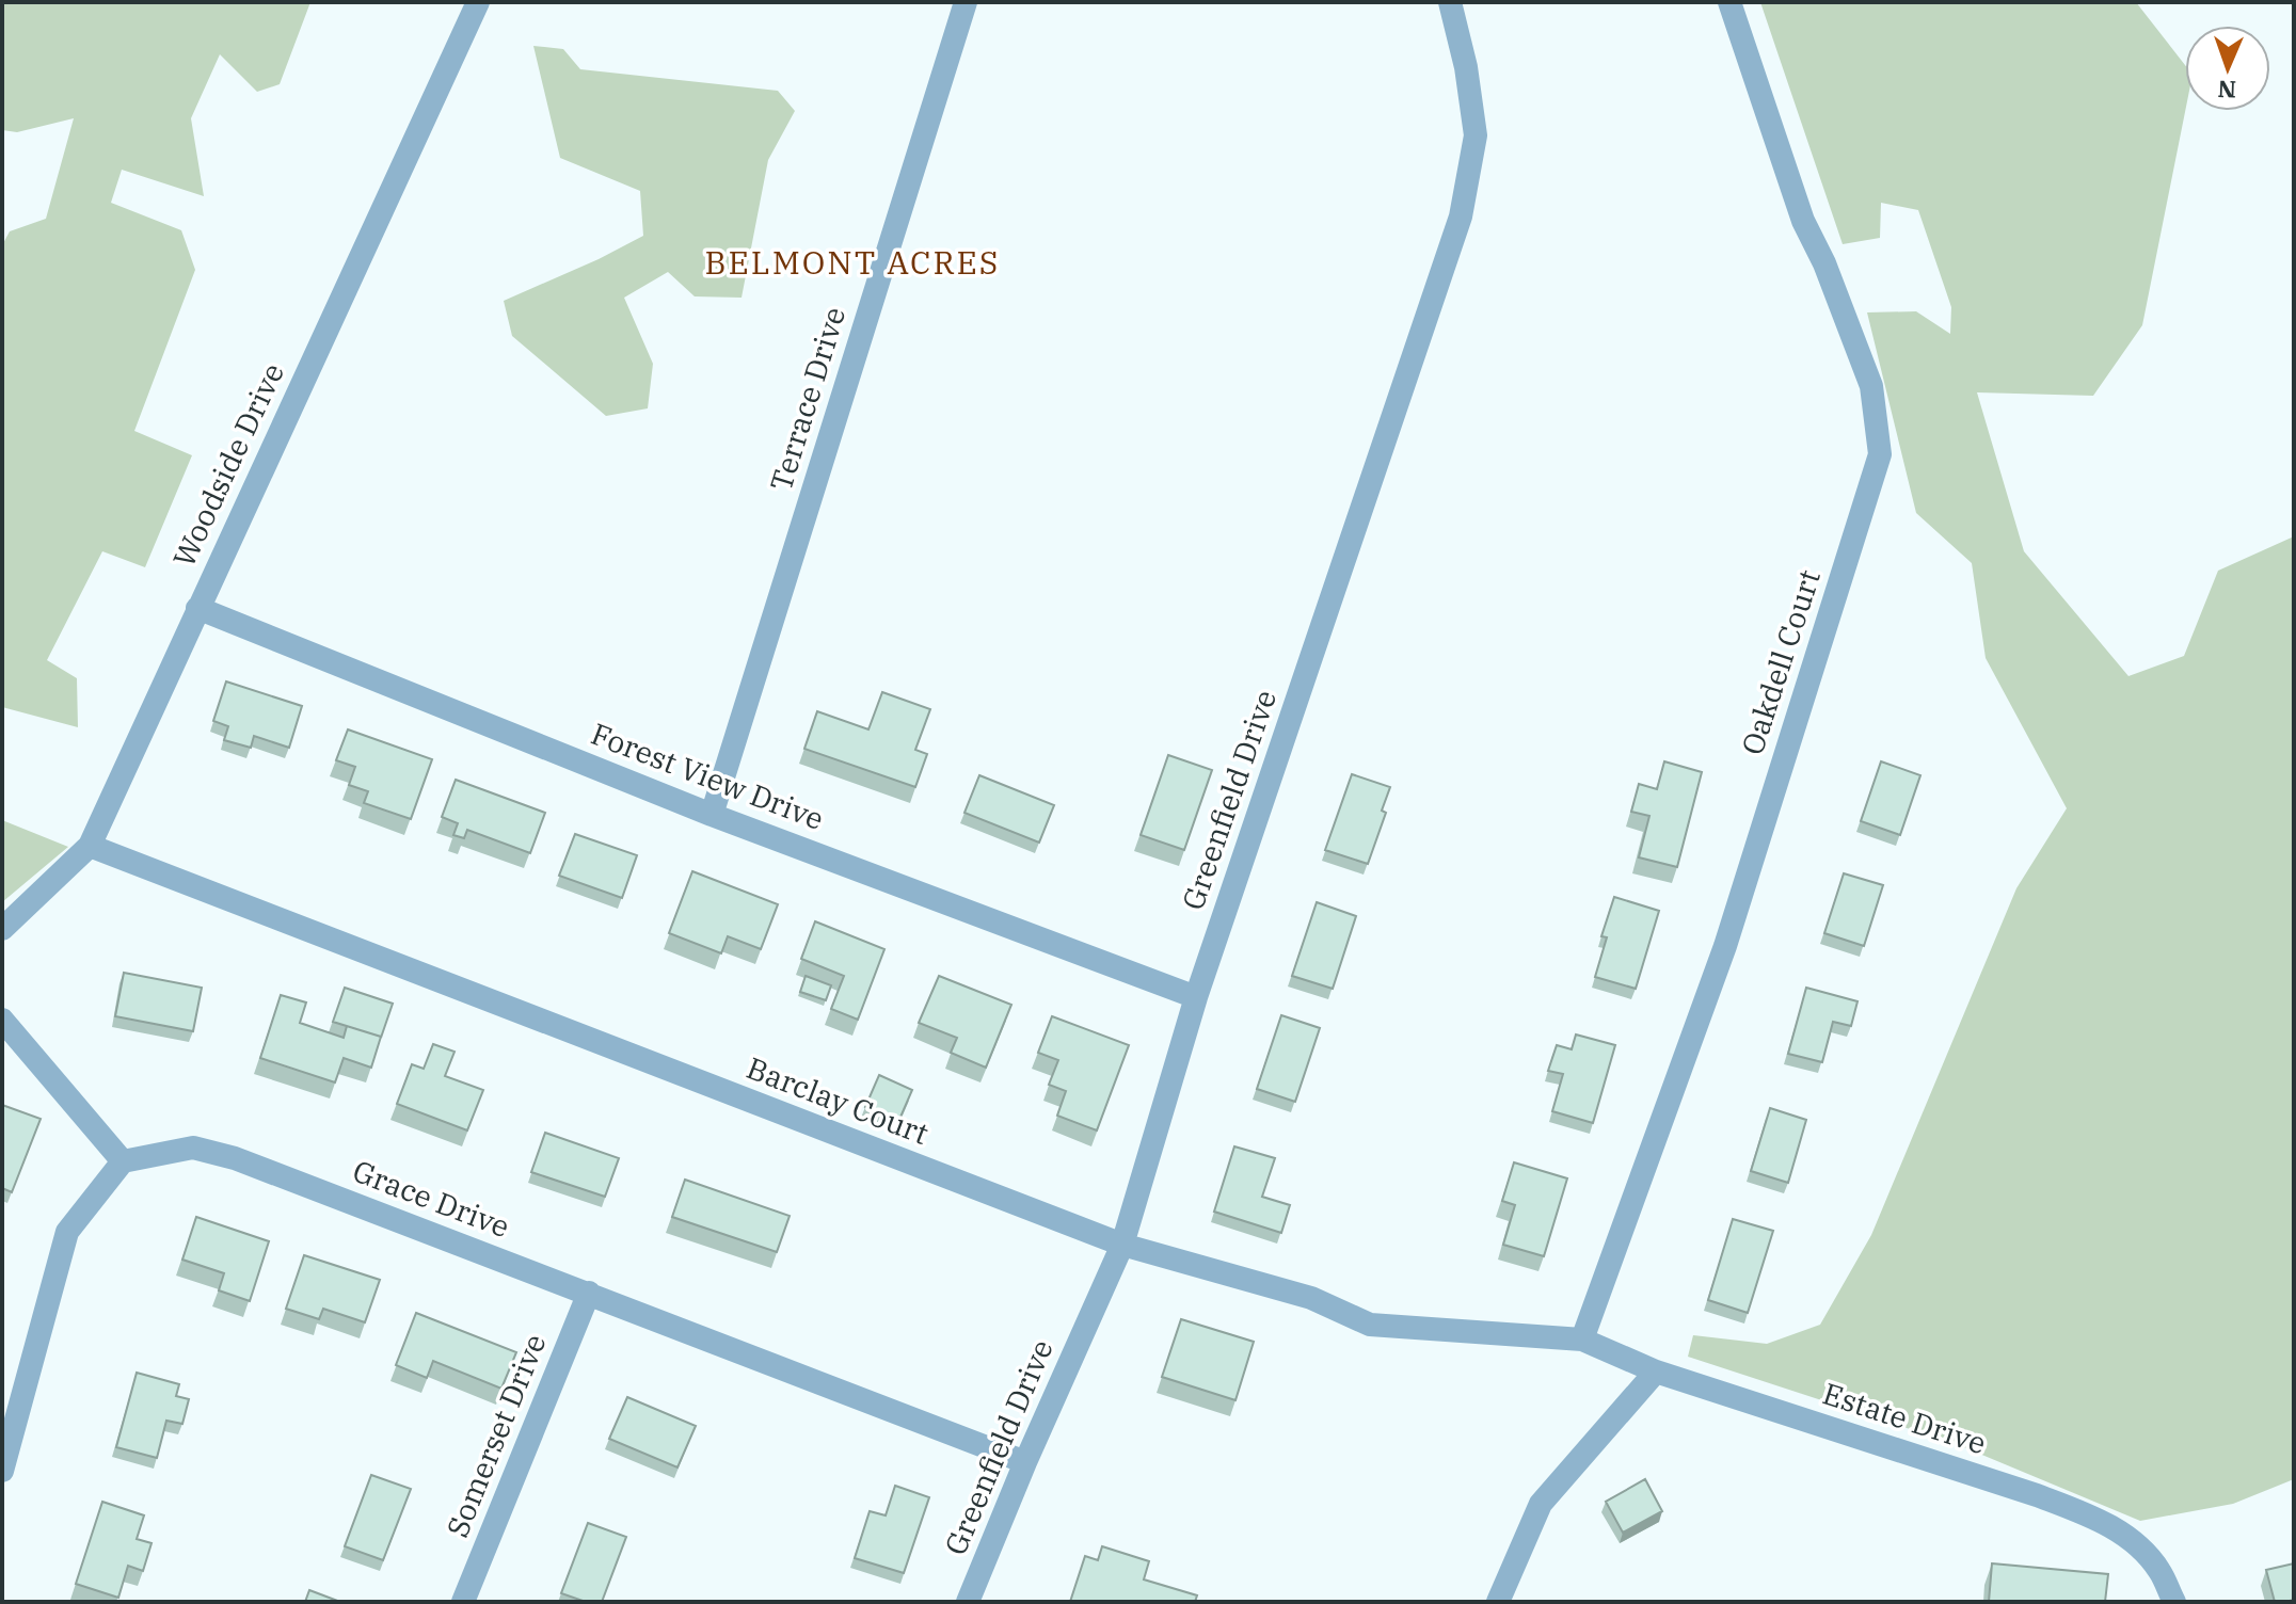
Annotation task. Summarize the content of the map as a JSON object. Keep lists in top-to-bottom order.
{
  "streets": {
    "street": [
      "Terrace Drive",
      "Woodside Drive",
      "Oakdell Court",
      "Forest View Drive",
      "Greenfield Drive",
      "Barclay Court",
      "Grace Drive",
      "Estate Drive",
      "Somerset Drive"
    ]
  },
  "crossings": [
    ["Terrace Drive", "Forest View Drive"],
    ["Woodside Drive", "Forest View Drive"],
    ["Woodside Drive", "Barclay Court"],
    ["Oakdell Court", "Barclay Court"],
    ["Oakdell Court", "Estate Drive"],
    ["Forest View Drive", "Greenfield Drive"],
    ["Greenfield Drive", "Barclay Court"],
    ["Greenfield Drive", "Grace Drive"],
    ["Barclay Court", "Estate Drive"],
    ["Grace Drive", "Somerset Drive"]
  ],
  "districts": ["BELMONT ACRES"],
  "north": "bottom"
}
